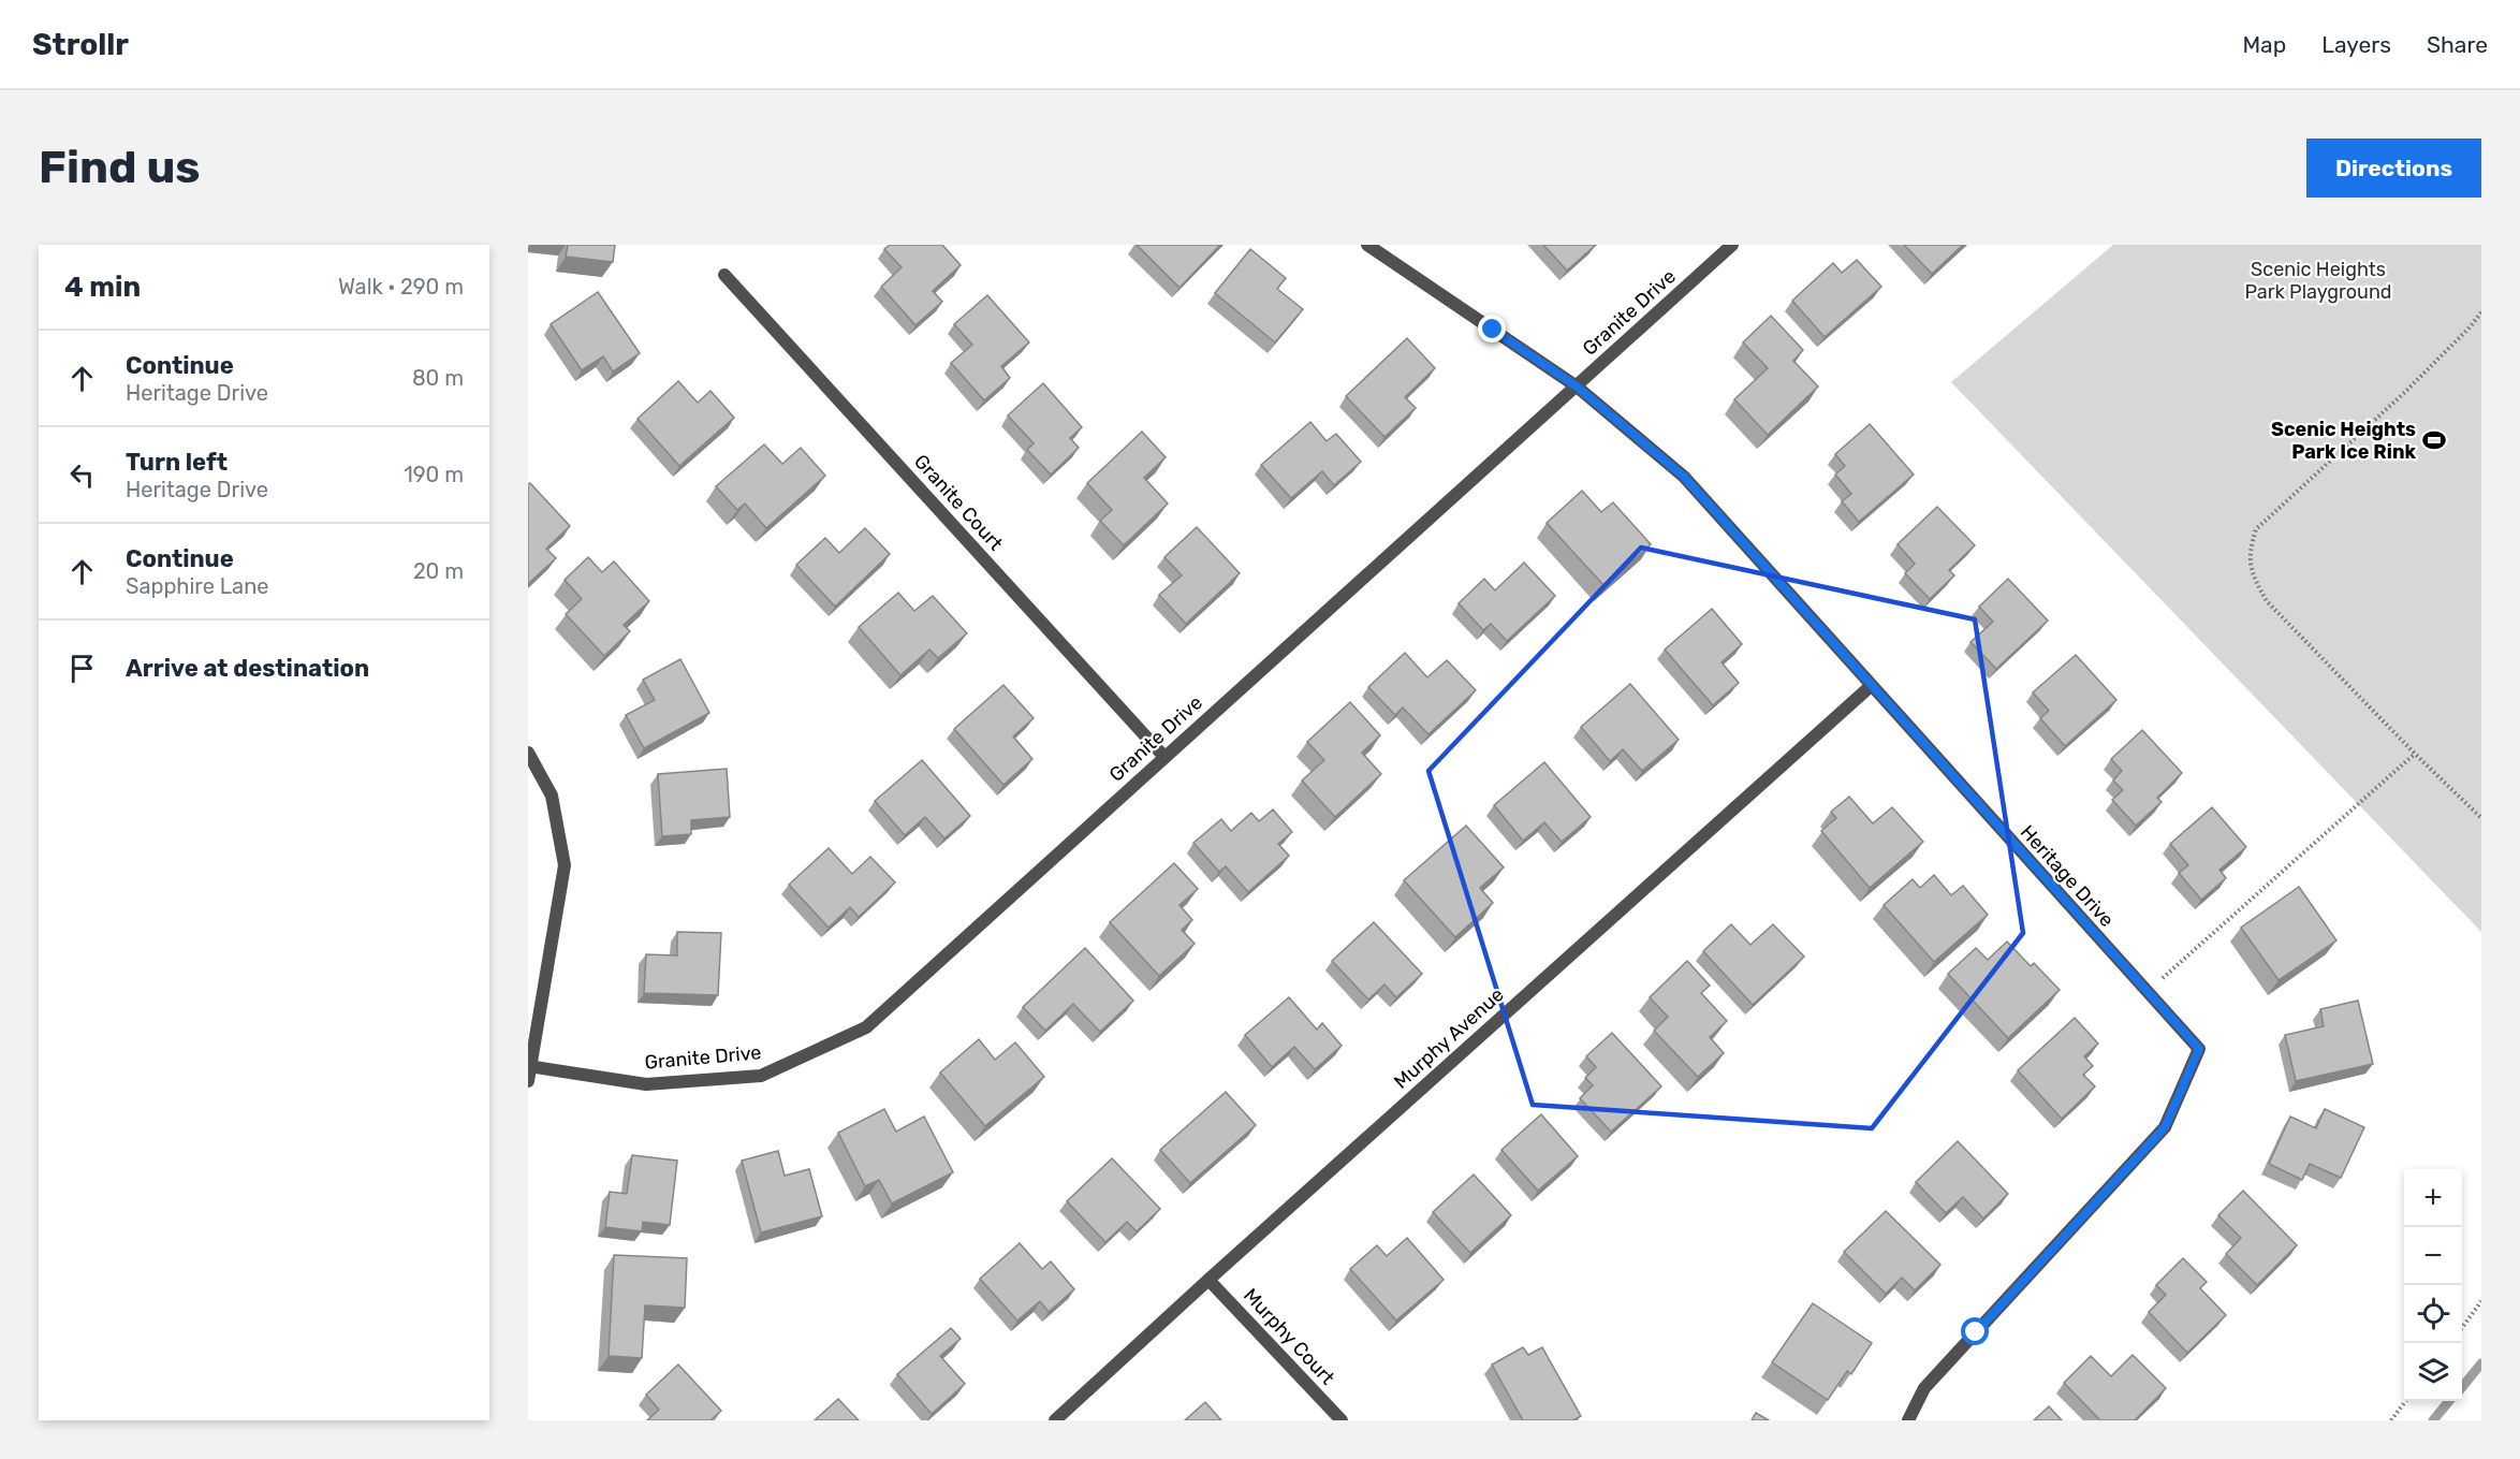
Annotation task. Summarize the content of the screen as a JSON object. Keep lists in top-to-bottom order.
{
  "streets": {
    "street": [
      "Granite Drive",
      "Granite Court",
      "Heritage Drive",
      "Murphy Avenue",
      "Murphy Court"
    ]
  },
  "crossings": [
    ["Granite Drive", "Granite Court"],
    ["Granite Drive", "Heritage Drive"],
    ["Heritage Drive", "Murphy Avenue"],
    ["Murphy Avenue", "Murphy Court"]
  ],
  "parks": ["Scenic Heights Park Playground"],
  "places": {
    "sports": ["Scenic Heights Park Ice Rink"]
  },
  "page": {
    "header": "Strollr",
    "nav": ["Map", "Layers", "Share"],
    "buttons": "Directions",
    "title": "Find us",
    "heading": ["4 min", "Walk · 290 m"],
    "list": [
      ["Continue", "Heritage Drive", "80 m"],
      ["Turn left", "Heritage Drive", "190 m"],
      ["Continue", "Sapphire Lane", "20 m"],
      "Arrive at destination"
    ],
    "map_buttons": ["+", "−"]
  }
}
